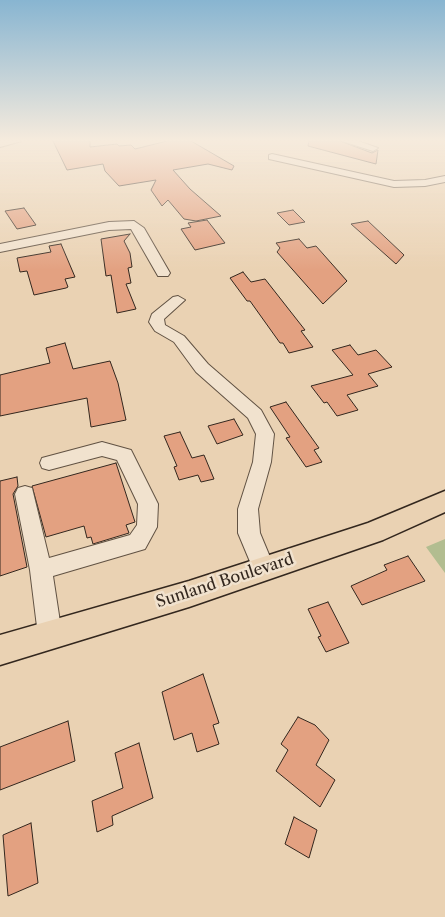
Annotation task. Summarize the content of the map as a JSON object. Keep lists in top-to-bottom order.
{
  "streets": {
    "main road": ["Sunland Boulevard"]
  }
}
